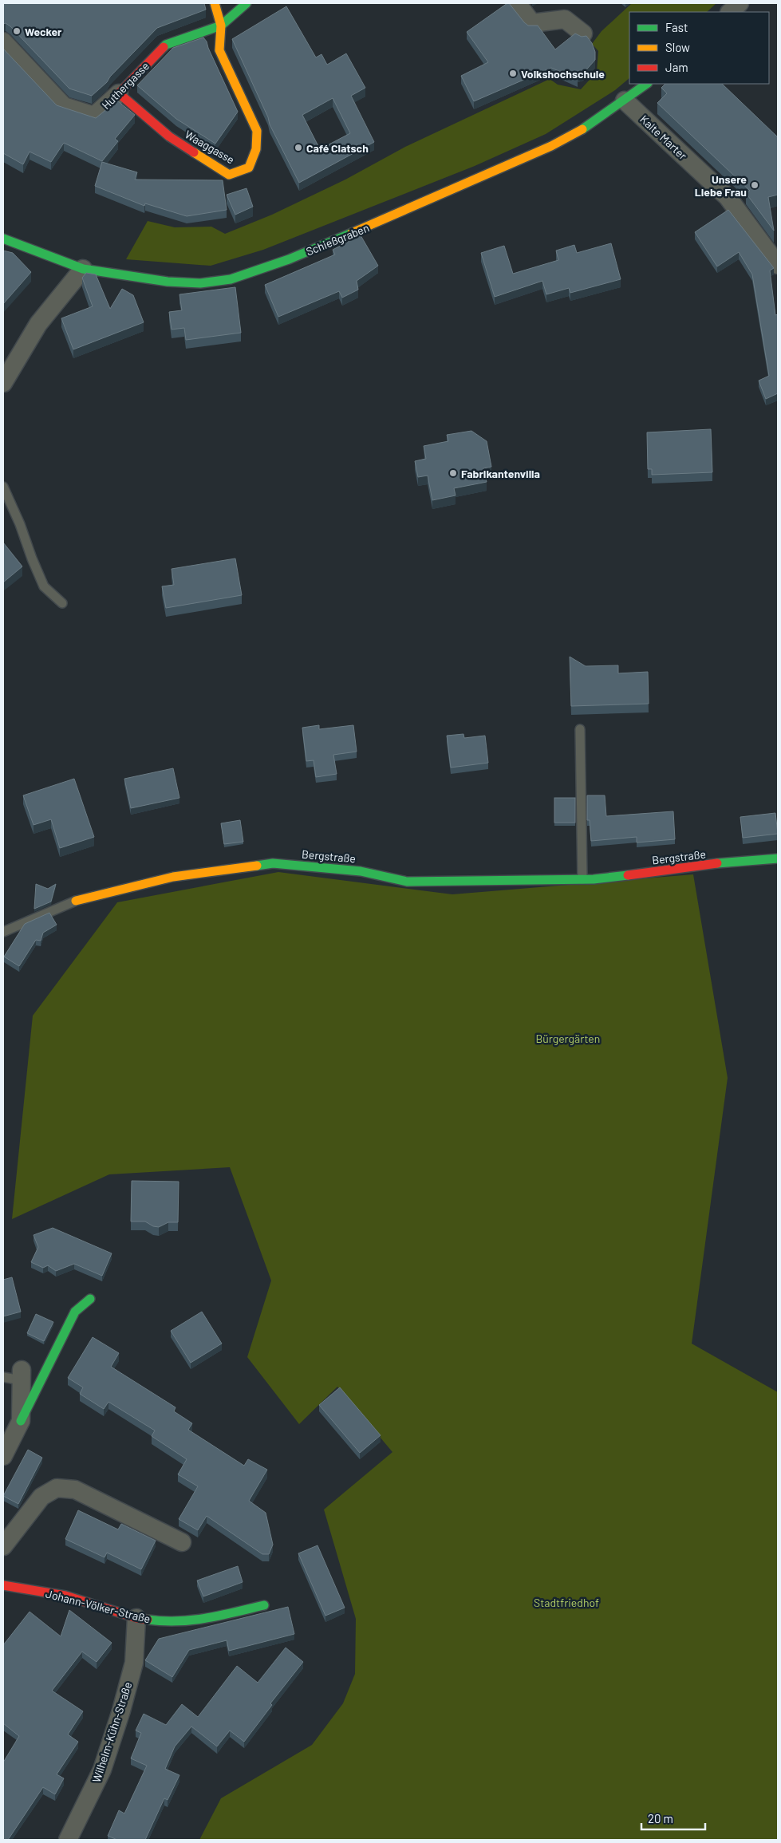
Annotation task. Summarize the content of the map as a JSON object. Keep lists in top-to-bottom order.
{
  "streets": {
    "street": [
      "Huthergasse",
      "Kalte Marter",
      "Waaggasse",
      "Schießgraben",
      "Bergstraße",
      "Johann-Völker-Straße",
      "Wilhelm-Kühn-Straße"
    ]
  },
  "crossings": [
    ["Huthergasse", "Waaggasse"],
    ["Kalte Marter", "Schießgraben"],
    ["Johann-Völker-Straße", "Wilhelm-Kühn-Straße"]
  ],
  "parks": ["Bürgergärten", "Stadtfriedhof"],
  "places": [
    "Wecker",
    "Volkshochschule",
    "Café Clatsch",
    "Unsere Liebe Frau",
    "Fabrikantenvilla"
  ],
  "legend": ["Fast", "Slow", "Jam"],
  "scale_bar": "20 m"
}
